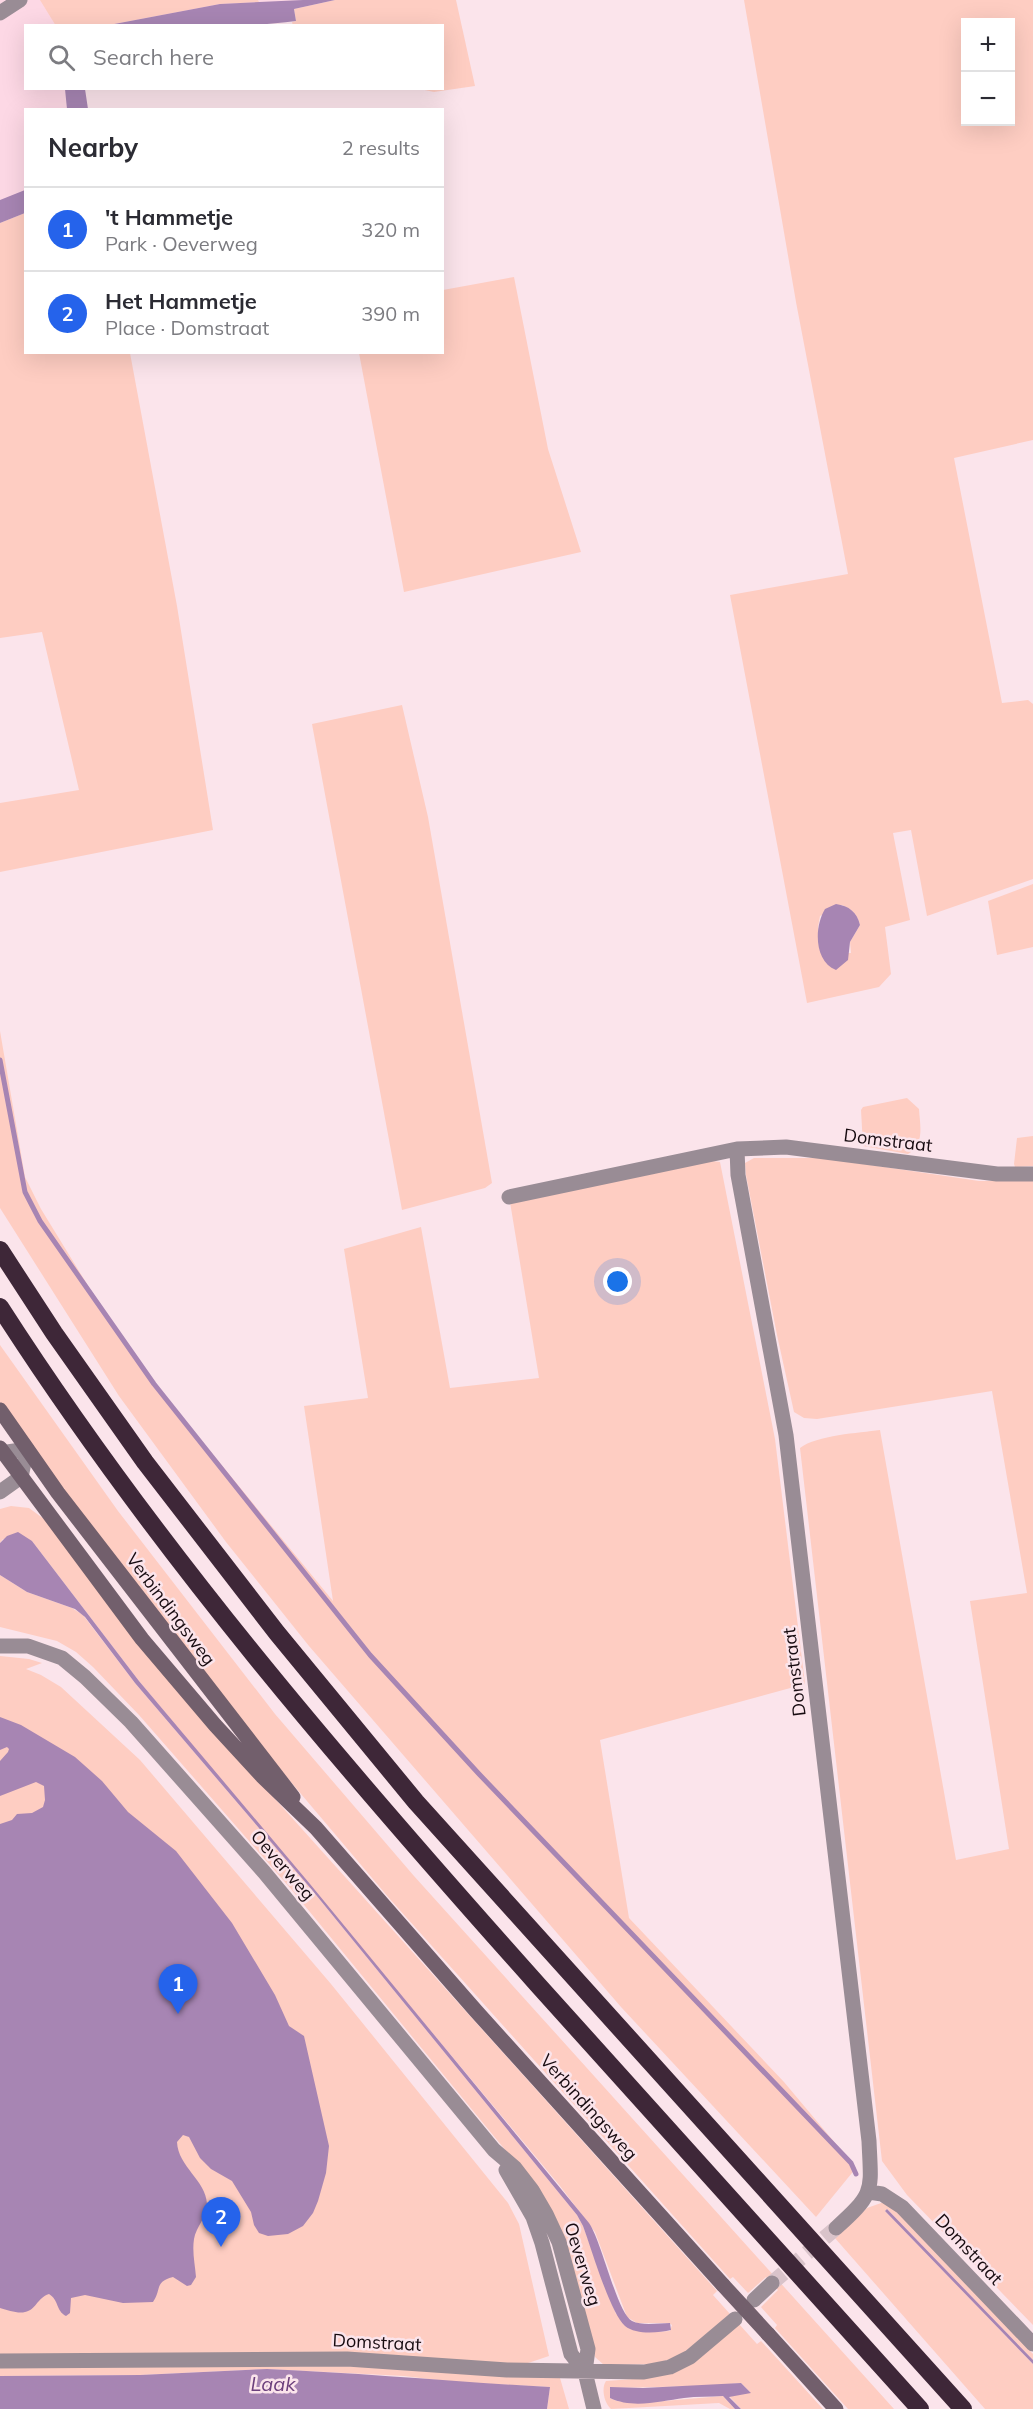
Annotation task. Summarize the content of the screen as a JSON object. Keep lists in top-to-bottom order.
{
  "streets": {
    "main road": ["Verbindingsweg"],
    "street": ["Domstraat", "Oeverweg"]
  },
  "crossings": [
    ["Domstraat", "Oeverweg"]
  ],
  "water": ["Laak"],
  "page": {
    "map_buttons": ["+", "−"],
    "search": "Search here",
    "heading": ["Nearby", "2 results"],
    "list": [
      {
        "mark": "1",
        "name": "'t Hammetje",
        "note": "Park · Oeverweg",
        "value": "320 m"
      },
      {
        "mark": "2",
        "name": "Het Hammetje",
        "note": "Place · Domstraat",
        "value": "390 m"
      }
    ],
    "pins": ["1", "2"]
  }
}
